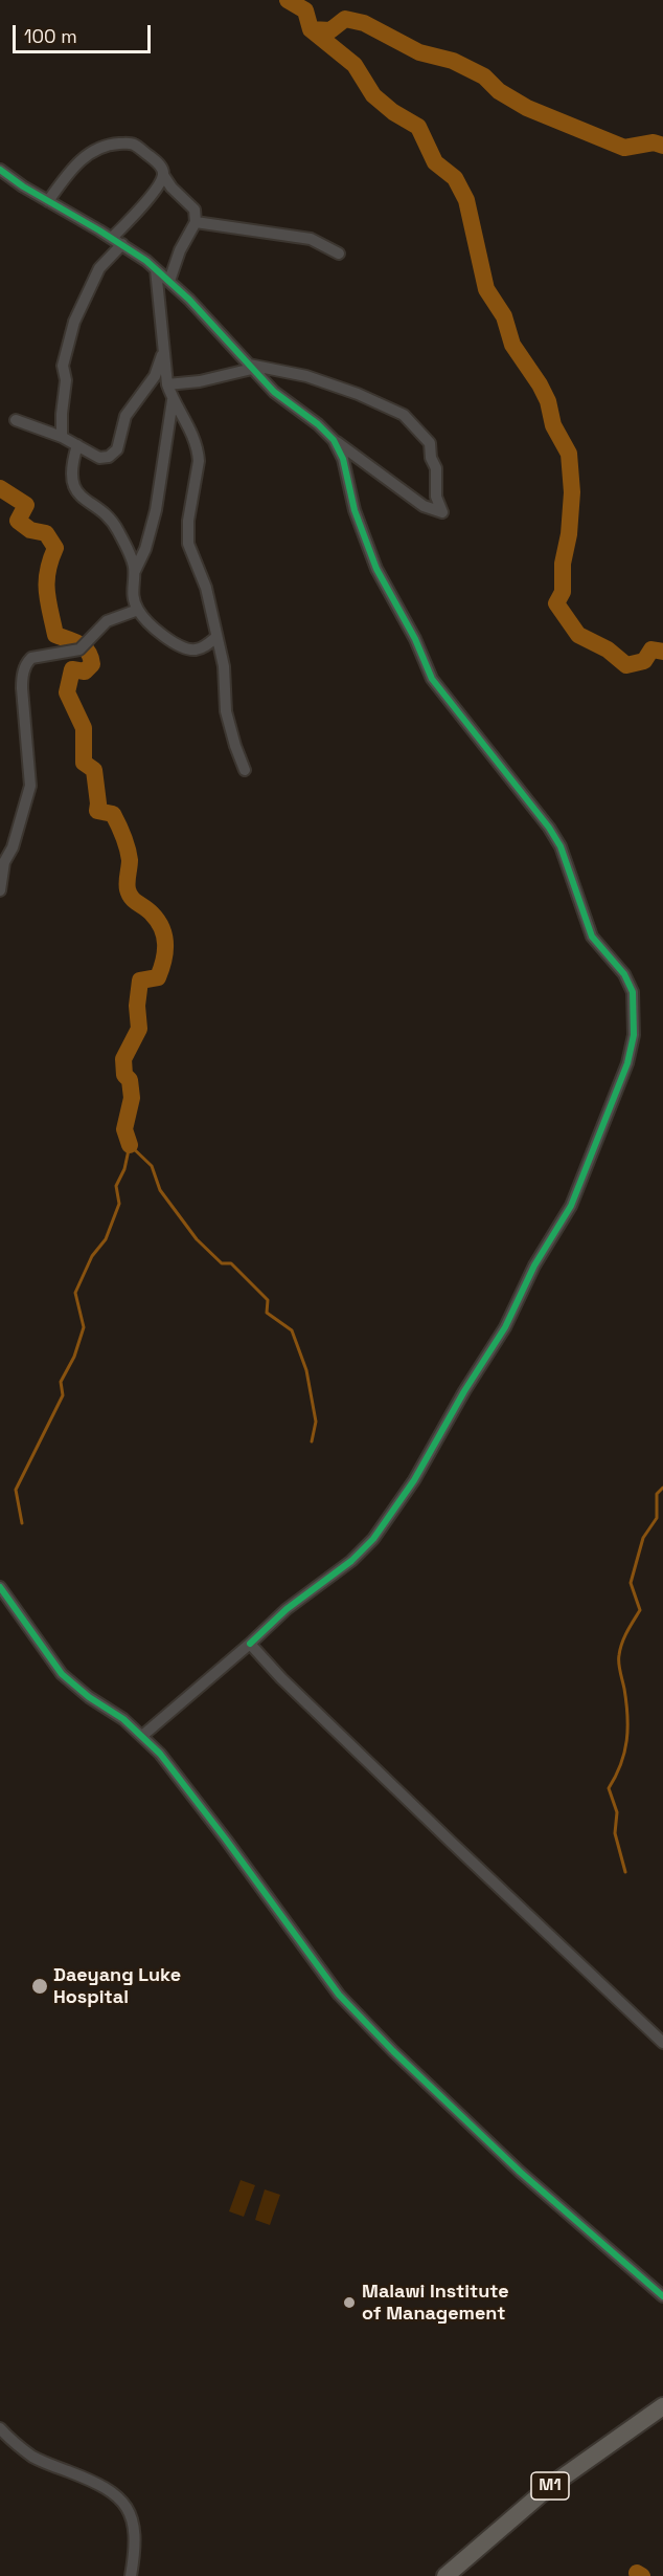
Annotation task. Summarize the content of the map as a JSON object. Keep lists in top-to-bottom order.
{
  "streets": {
    "highway": ["M1"]
  },
  "places": ["Daeyang Luke Hospital", "Malawi Institute of Management"],
  "scale_bar": "100 m"
}
